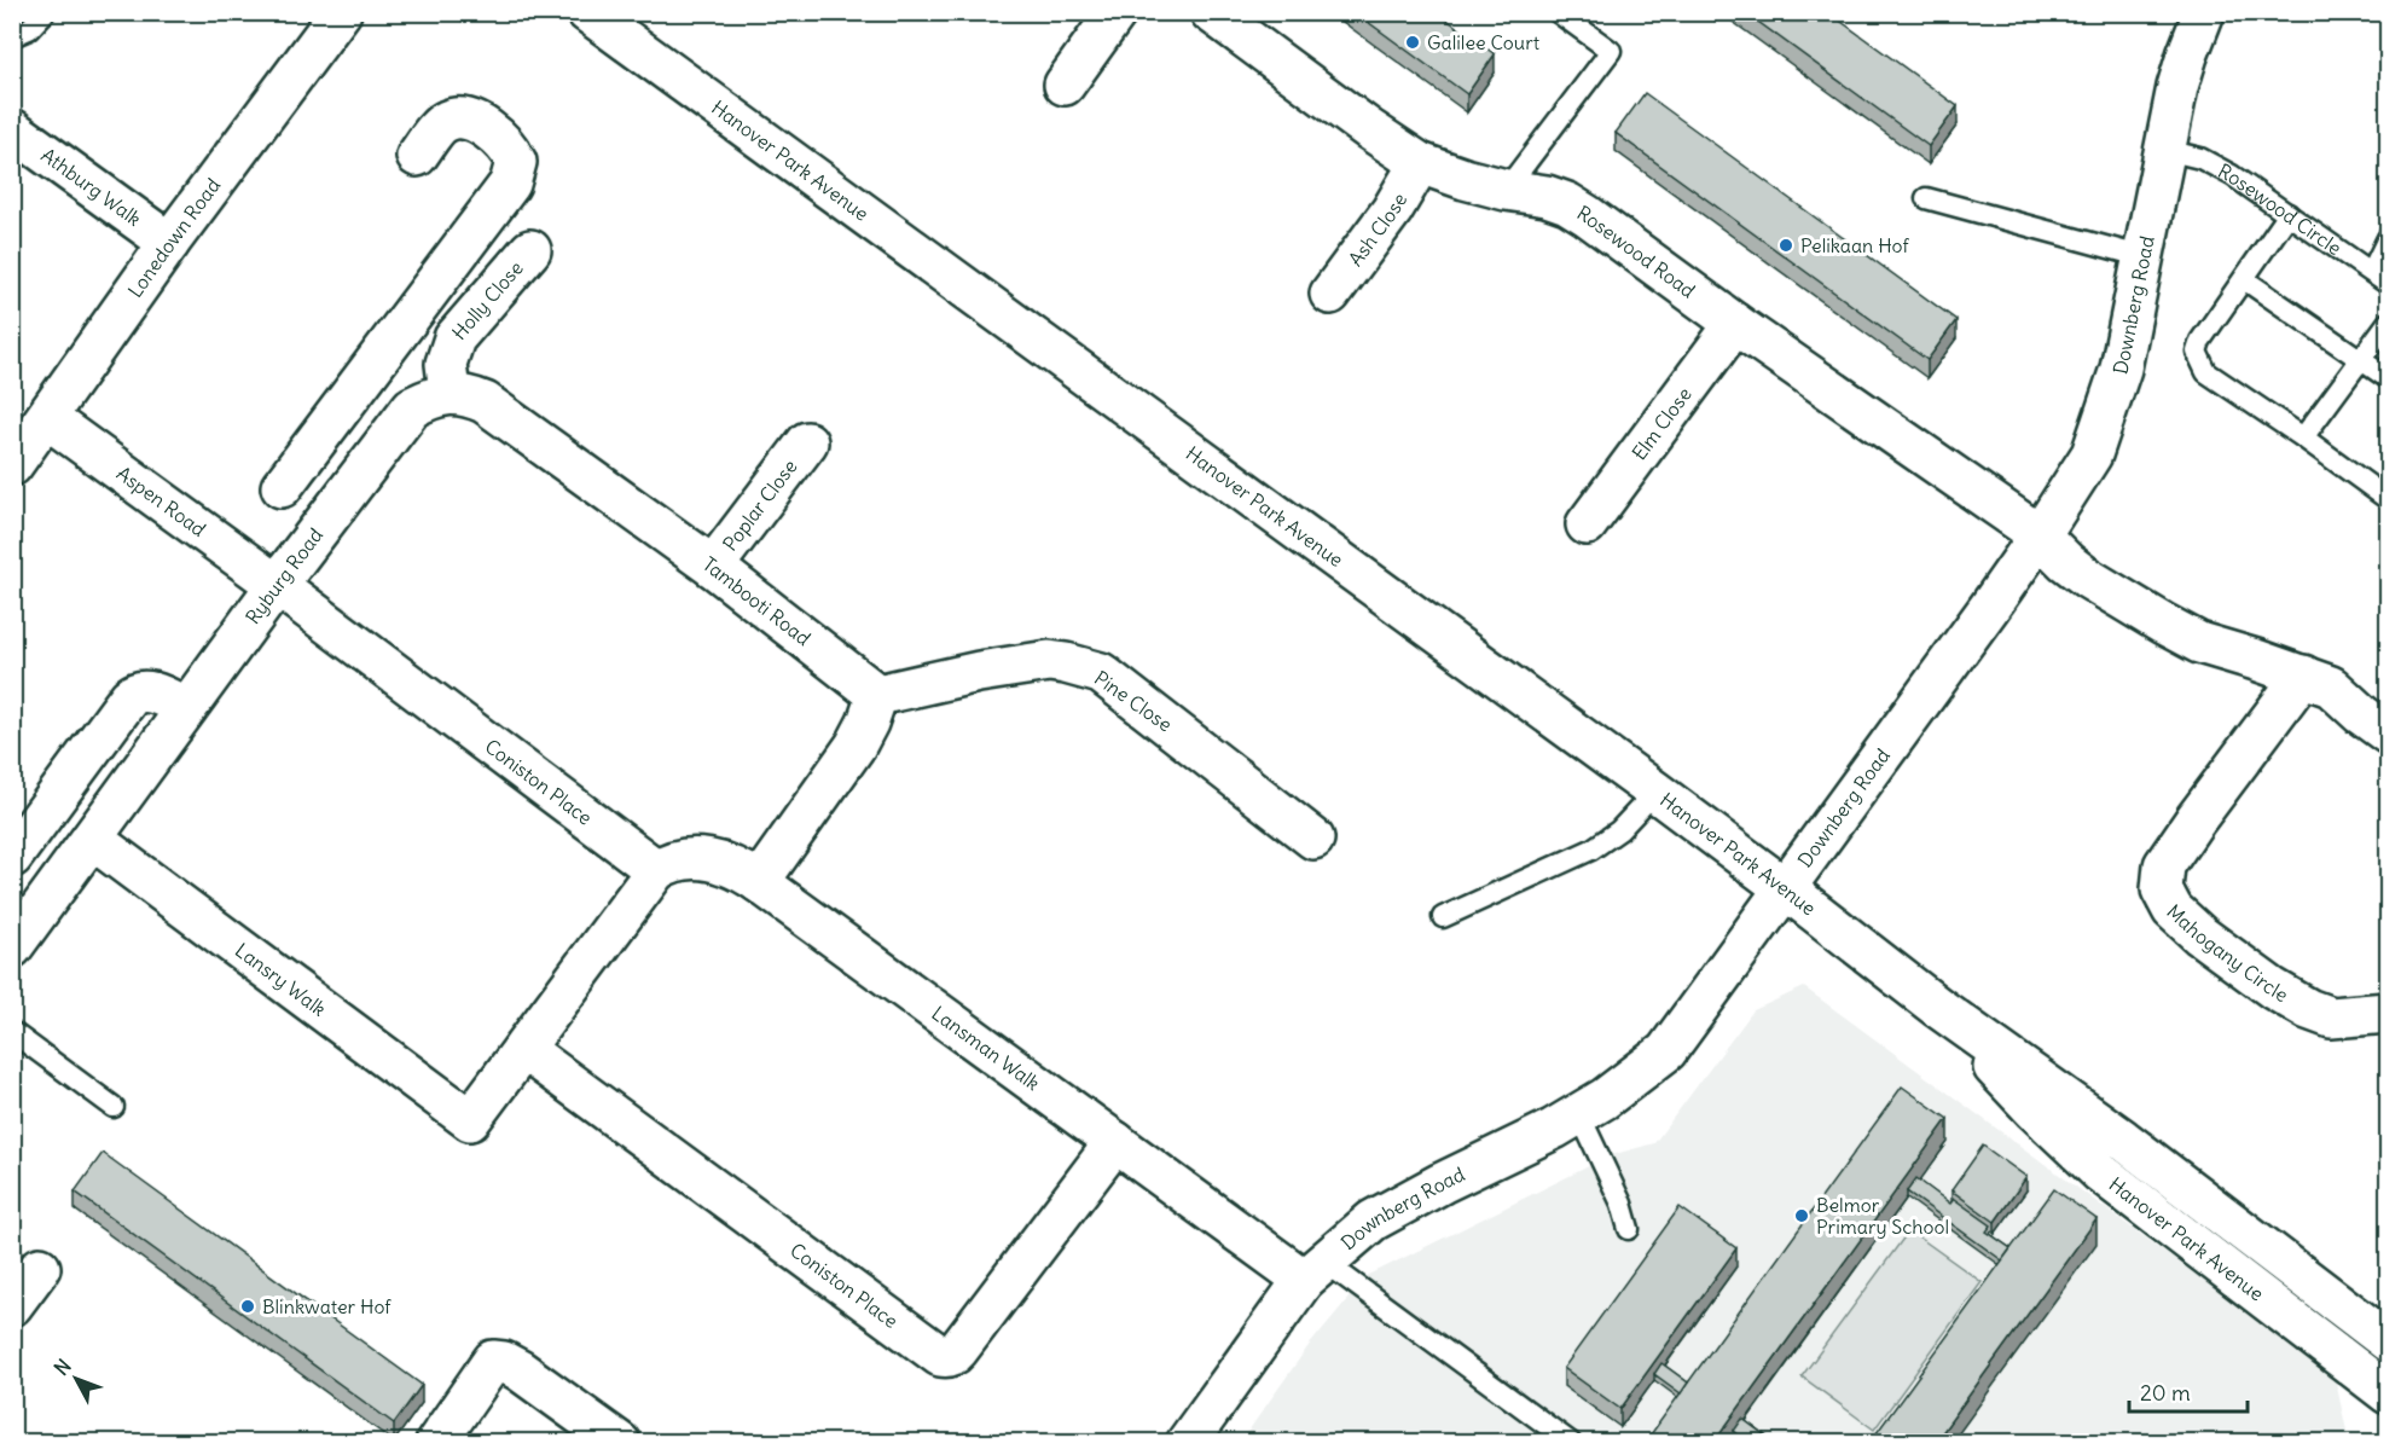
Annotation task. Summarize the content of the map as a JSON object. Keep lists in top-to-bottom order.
{
  "streets": {
    "street": [
      "Hanover Park Avenue",
      "Athburg Walk",
      "Ash Close",
      "Lonedown Road",
      "Rosewood Road",
      "Holly Close",
      "Downberg Road",
      "Elm Close",
      "Aspen Road",
      "Poplar Close",
      "Ryburg Road",
      "Tambooti Road",
      "Pine Close",
      "Coniston Place",
      "Mahogany Circle",
      "Lansry Walk",
      "Lansman Walk"
    ],
    "lane": ["Rosewood Circle"]
  },
  "crossings": [
    ["Hanover Park Avenue", "Downberg Road"],
    ["Athburg Walk", "Lonedown Road"],
    ["Rosewood Circle", "Downberg Road"],
    ["Ash Close", "Rosewood Road"],
    ["Lonedown Road", "Aspen Road"],
    ["Rosewood Road", "Downberg Road"],
    ["Rosewood Road", "Elm Close"],
    ["Holly Close", "Ryburg Road"],
    ["Holly Close", "Tambooti Road"],
    ["Downberg Road", "Lansman Walk"],
    ["Aspen Road", "Ryburg Road"],
    ["Aspen Road", "Coniston Place"],
    ["Poplar Close", "Tambooti Road"],
    ["Ryburg Road", "Tambooti Road"],
    ["Ryburg Road", "Coniston Place"],
    ["Ryburg Road", "Lansry Walk"],
    ["Tambooti Road", "Pine Close"],
    ["Coniston Place", "Lansry Walk"],
    ["Coniston Place", "Lansman Walk"]
  ],
  "places": [
    "Galilee Court",
    "Pelikaan Hof",
    "Belmor Primary School",
    "Blinkwater Hof"
  ],
  "scale_bar": "20 m",
  "north": "top left"
}
